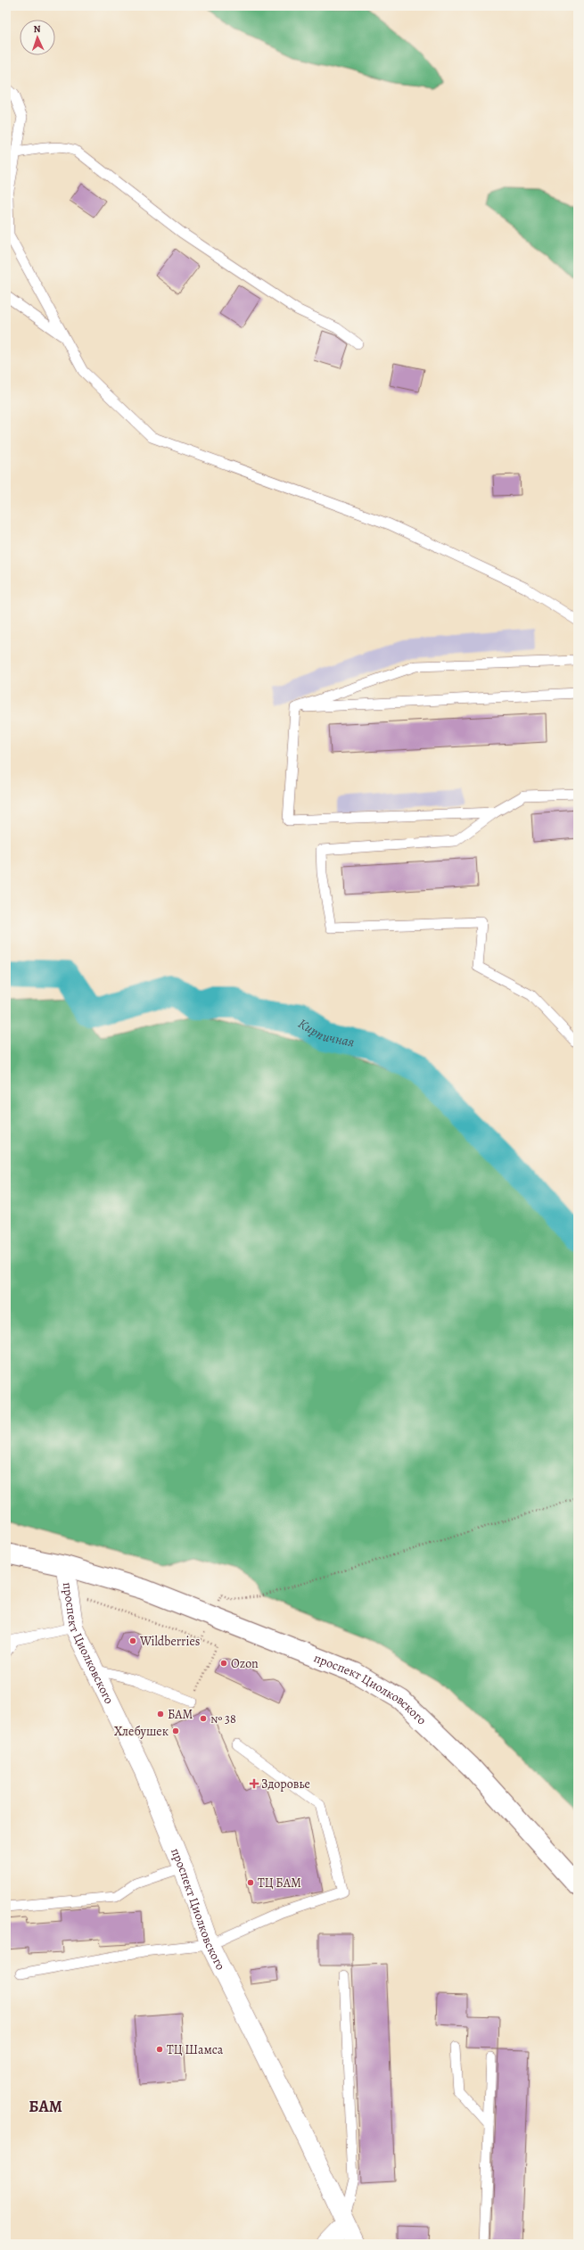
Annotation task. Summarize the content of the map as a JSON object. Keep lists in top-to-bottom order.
{
  "streets": {
    "main road": ["проспект Циолковского"]
  },
  "districts": ["БАМ"],
  "water": ["Кирпичная"],
  "places": {
    "other": [
      "Wildberries",
      "Ozon",
      "БАМ",
      "№ 38",
      "Хлебушек",
      "ТЦ БАМ",
      "ТЦ Шамса"
    ],
    "health": ["Здоровье"]
  },
  "north": "top"
}
